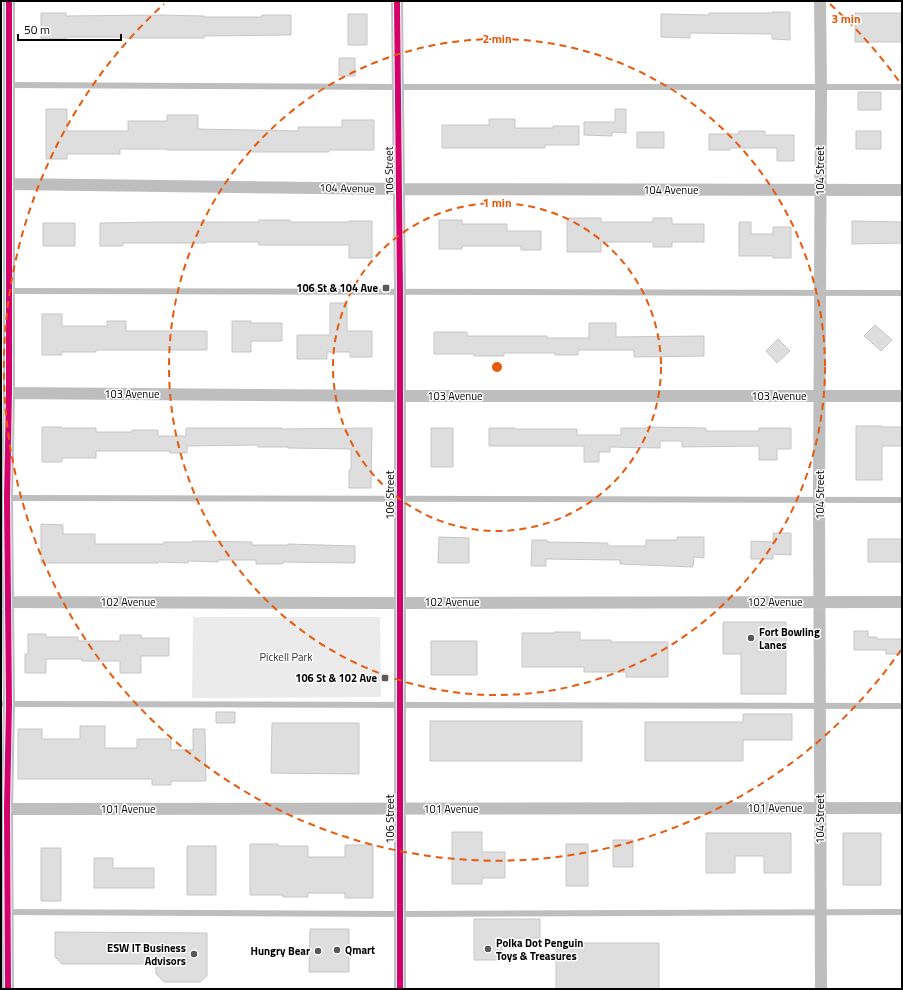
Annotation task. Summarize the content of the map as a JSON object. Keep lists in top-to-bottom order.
{
  "streets": {
    "street": [
      "106 Street",
      "104 Street",
      "104 Avenue",
      "103 Avenue",
      "102 Avenue",
      "101 Avenue"
    ]
  },
  "crossings": [
    ["106 Street", "104 Avenue"],
    ["106 Street", "103 Avenue"],
    ["106 Street", "102 Avenue"],
    ["106 Street", "101 Avenue"],
    ["104 Street", "104 Avenue"],
    ["104 Street", "103 Avenue"],
    ["104 Street", "102 Avenue"],
    ["104 Street", "101 Avenue"]
  ],
  "parks": ["Pickell Park"],
  "places": {
    "transit": ["106 St & 104 Ave", "106 St & 102 Ave"],
    "other": [
      "Fort Bowling Lanes",
      "Polka Dot Penguin Toys & Treasures",
      "Qmart",
      "Hungry Bear",
      "ESW IT Business Advisors"
    ]
  },
  "scale_bar": "50 m",
  "rings": ["3 min", "2 min", "1 min"]
}
